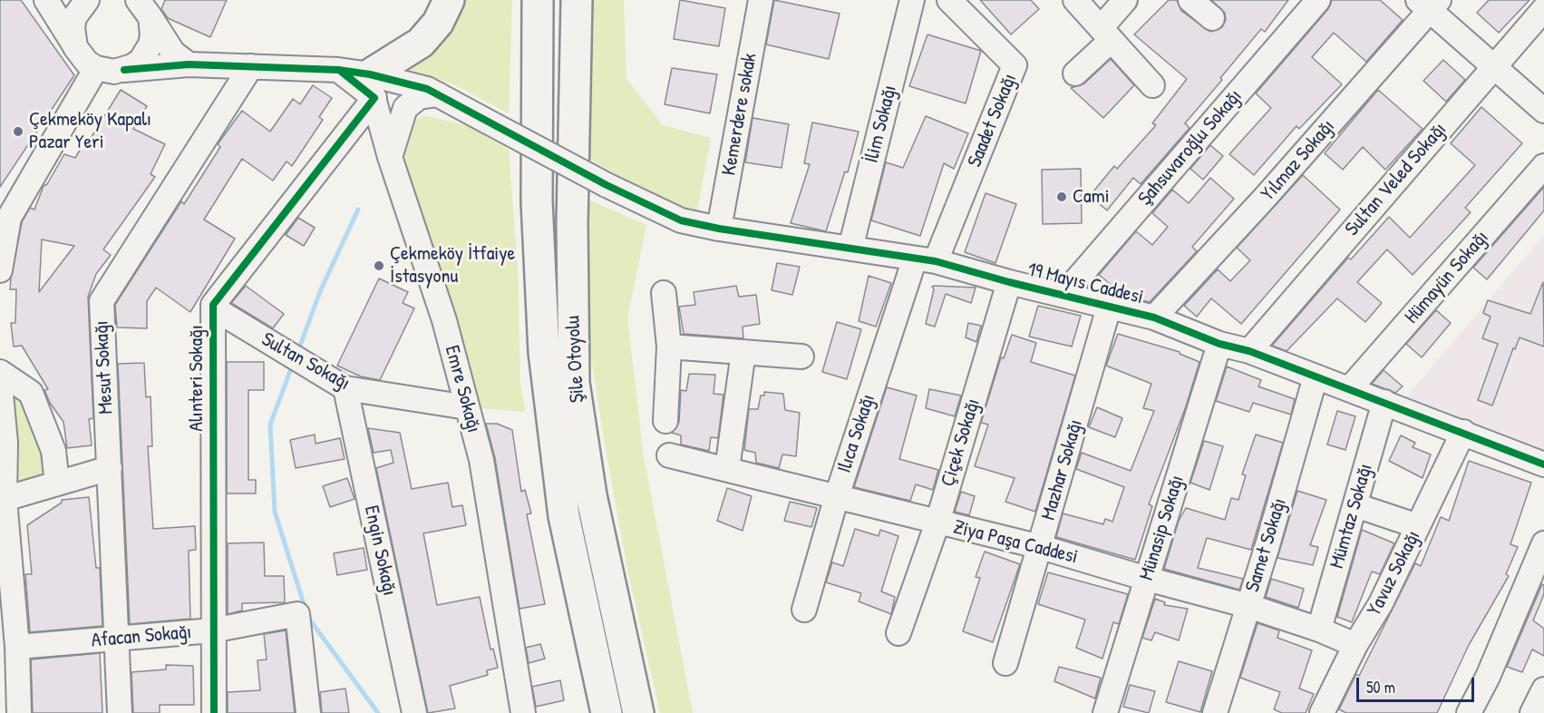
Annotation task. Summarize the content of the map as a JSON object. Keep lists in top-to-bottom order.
{
  "streets": {
    "highway": ["Şile Otoyolu"],
    "street": [
      "Kemerdere sokak",
      "Saadet Sokağı",
      "İlim Sokağı",
      "Şahsuvaroğlu Sokağı",
      "Yılmaz Sokağı",
      "Sultan Veled Sokağı",
      "Hümayün Sokağı",
      "19 Mayıs Caddesi",
      "Sultan Sokağı",
      "Mesut Sokağı",
      "Alınteri Sokağı",
      "Emre Sokağı",
      "Ilıca Sokağı",
      "Çiçek Sokağı",
      "Mazhar Sokağı",
      "Mümtaz Sokağı",
      "Münasip Sokağı",
      "Ziya Paşa Caddesi",
      "Samet Sokağı",
      "Engin Sokağı",
      "Yavuz Sokağı",
      "Afacan Sokağı"
    ]
  },
  "crossings": [
    ["Kemerdere sokak", "19 Mayıs Caddesi"],
    ["Saadet Sokağı", "19 Mayıs Caddesi"],
    ["Saadet Sokağı", "Ilıca Sokağı"],
    ["İlim Sokağı", "19 Mayıs Caddesi"],
    ["Şahsuvaroğlu Sokağı", "19 Mayıs Caddesi"],
    ["Yılmaz Sokağı", "19 Mayıs Caddesi"],
    ["Sultan Veled Sokağı", "19 Mayıs Caddesi"],
    ["Hümayün Sokağı", "19 Mayıs Caddesi"],
    ["19 Mayıs Caddesi", "Mesut Sokağı"],
    ["19 Mayıs Caddesi", "Alınteri Sokağı"],
    ["19 Mayıs Caddesi", "Emre Sokağı"],
    ["19 Mayıs Caddesi", "Ilıca Sokağı"],
    ["19 Mayıs Caddesi", "Çiçek Sokağı"],
    ["19 Mayıs Caddesi", "Mazhar Sokağı"],
    ["19 Mayıs Caddesi", "Mümtaz Sokağı"],
    ["19 Mayıs Caddesi", "Münasip Sokağı"],
    ["19 Mayıs Caddesi", "Samet Sokağı"],
    ["19 Mayıs Caddesi", "Yavuz Sokağı"],
    ["Sultan Sokağı", "Alınteri Sokağı"],
    ["Sultan Sokağı", "Emre Sokağı"],
    ["Sultan Sokağı", "Engin Sokağı"],
    ["Mesut Sokağı", "Afacan Sokağı"],
    ["Alınteri Sokağı", "Emre Sokağı"],
    ["Alınteri Sokağı", "Afacan Sokağı"],
    ["Ilıca Sokağı", "Ziya Paşa Caddesi"],
    ["Çiçek Sokağı", "Ziya Paşa Caddesi"],
    ["Mazhar Sokağı", "Ziya Paşa Caddesi"],
    ["Mümtaz Sokağı", "Ziya Paşa Caddesi"],
    ["Münasip Sokağı", "Ziya Paşa Caddesi"],
    ["Ziya Paşa Caddesi", "Samet Sokağı"],
    ["Ziya Paşa Caddesi", "Yavuz Sokağı"]
  ],
  "places": ["Çekmeköy Kapalı Pazar Yeri", "Cami", "Çekmeköy İtfaiye İstasyonu"],
  "scale_bar": "50 m"
}
